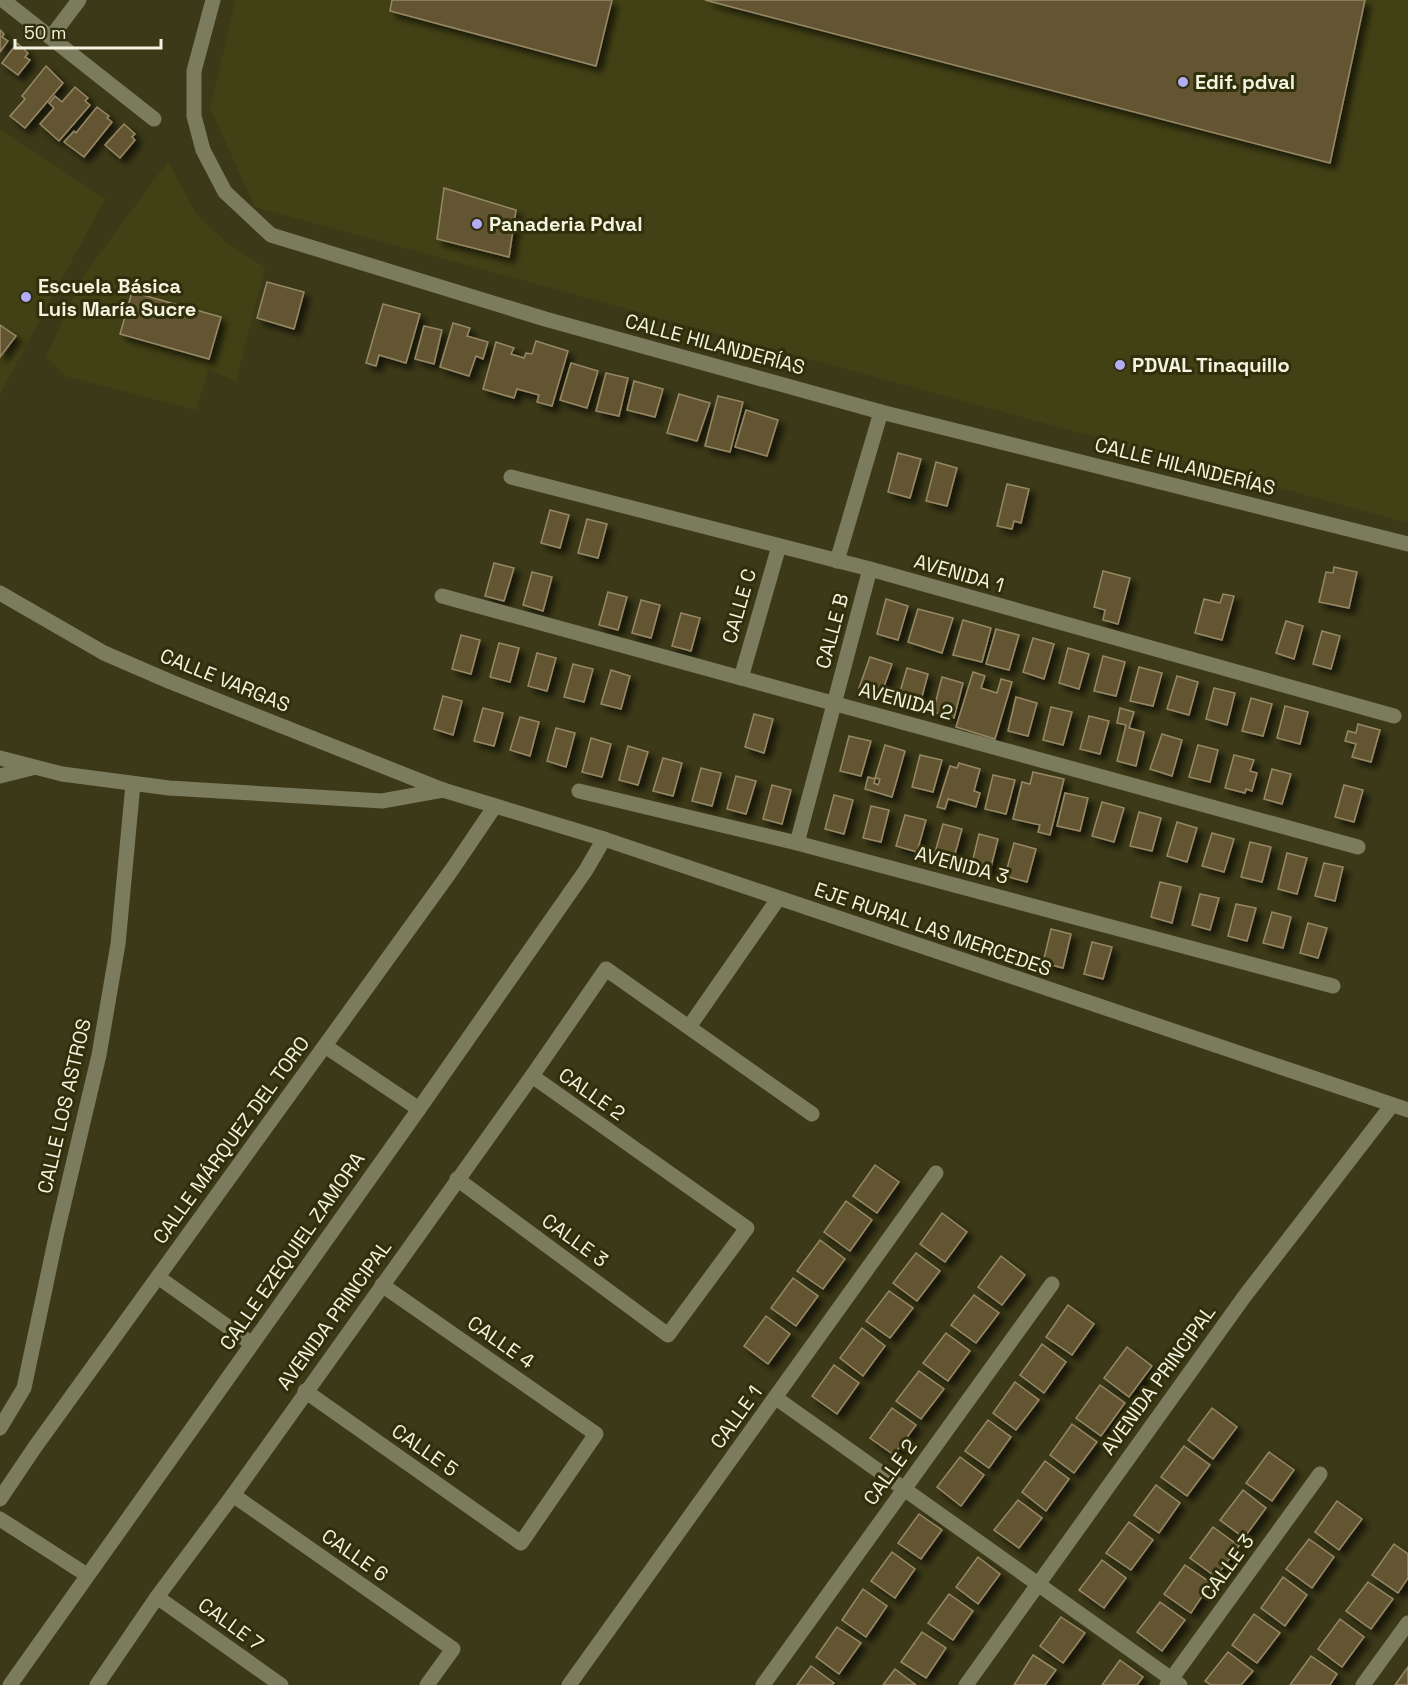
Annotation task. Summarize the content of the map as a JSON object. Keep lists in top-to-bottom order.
{
  "streets": {
    "street": [
      "CALLE HILANDERÍAS",
      "AVENIDA 1",
      "CALLE C",
      "CALLE B",
      "CALLE VARGAS",
      "AVENIDA 2",
      "AVENIDA 3",
      "EJE RURAL LAS MERCEDES",
      "CALLE 2",
      "CALLE LOS ASTROS",
      "CALLE MÁRQUEZ DEL TORO",
      "CALLE 3",
      "CALLE EZEQUIEL ZAMORA",
      "AVENIDA PRINCIPAL",
      "CALLE 4",
      "CALLE 1",
      "CALLE 5",
      "CALLE 6",
      "CALLE 7"
    ]
  },
  "crossings": [
    ["AVENIDA 1", "CALLE C"],
    ["AVENIDA 1", "CALLE B"],
    ["CALLE C", "AVENIDA 2"],
    ["CALLE B", "AVENIDA 2"],
    ["CALLE B", "AVENIDA 3"],
    ["CALLE VARGAS", "EJE RURAL LAS MERCEDES"],
    ["EJE RURAL LAS MERCEDES", "CALLE MÁRQUEZ DEL TORO"],
    ["EJE RURAL LAS MERCEDES", "CALLE EZEQUIEL ZAMORA"],
    ["EJE RURAL LAS MERCEDES", "AVENIDA PRINCIPAL"],
    ["CALLE 2", "CALLE 3"],
    ["CALLE 2", "AVENIDA PRINCIPAL"],
    ["CALLE 3", "AVENIDA PRINCIPAL"],
    ["AVENIDA PRINCIPAL", "CALLE 4"],
    ["AVENIDA PRINCIPAL", "CALLE 5"],
    ["AVENIDA PRINCIPAL", "CALLE 6"],
    ["AVENIDA PRINCIPAL", "CALLE 7"],
    ["CALLE 4", "CALLE 5"]
  ],
  "places": [
    "Edif. pdval",
    "Panaderia Pdval",
    "Escuela Básica Luis María Sucre",
    "PDVAL Tinaquillo"
  ],
  "scale_bar": "50 m"
}
